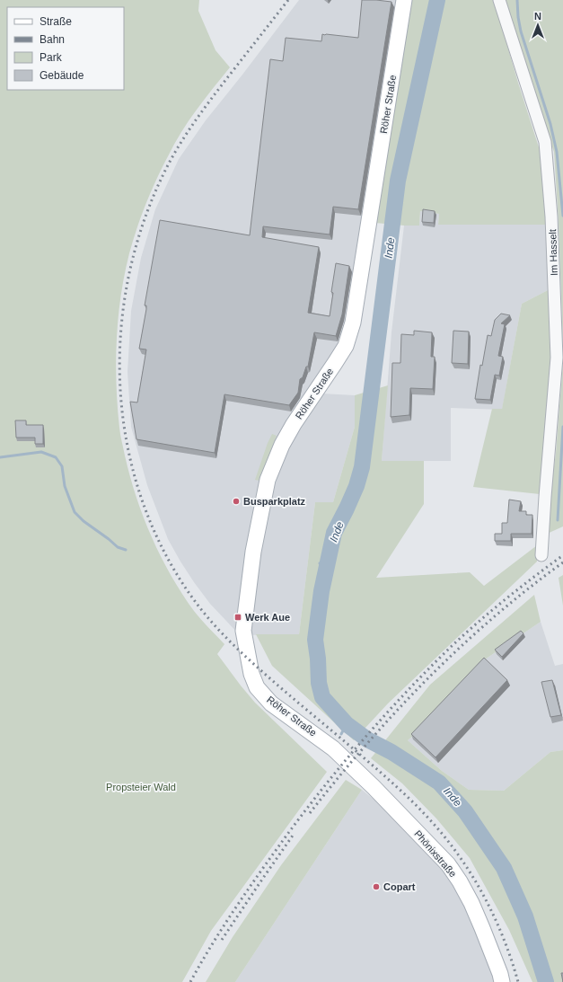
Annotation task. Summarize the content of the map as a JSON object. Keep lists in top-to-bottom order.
{
  "streets": {
    "main road": ["Röher Straße", "Phönixstraße"],
    "street": ["Im Hasselt"]
  },
  "crossings": [
    ["Röher Straße", "Phönixstraße"]
  ],
  "water": ["Inde"],
  "parks": ["Propsteier Wald"],
  "places": {
    "other": ["Busparkplatz", "Copart"],
    "transit": ["Werk Aue"]
  },
  "legend": [
    "Straße",
    "Bahn",
    "Park",
    "Gebäude"
  ],
  "north": "top"
}
